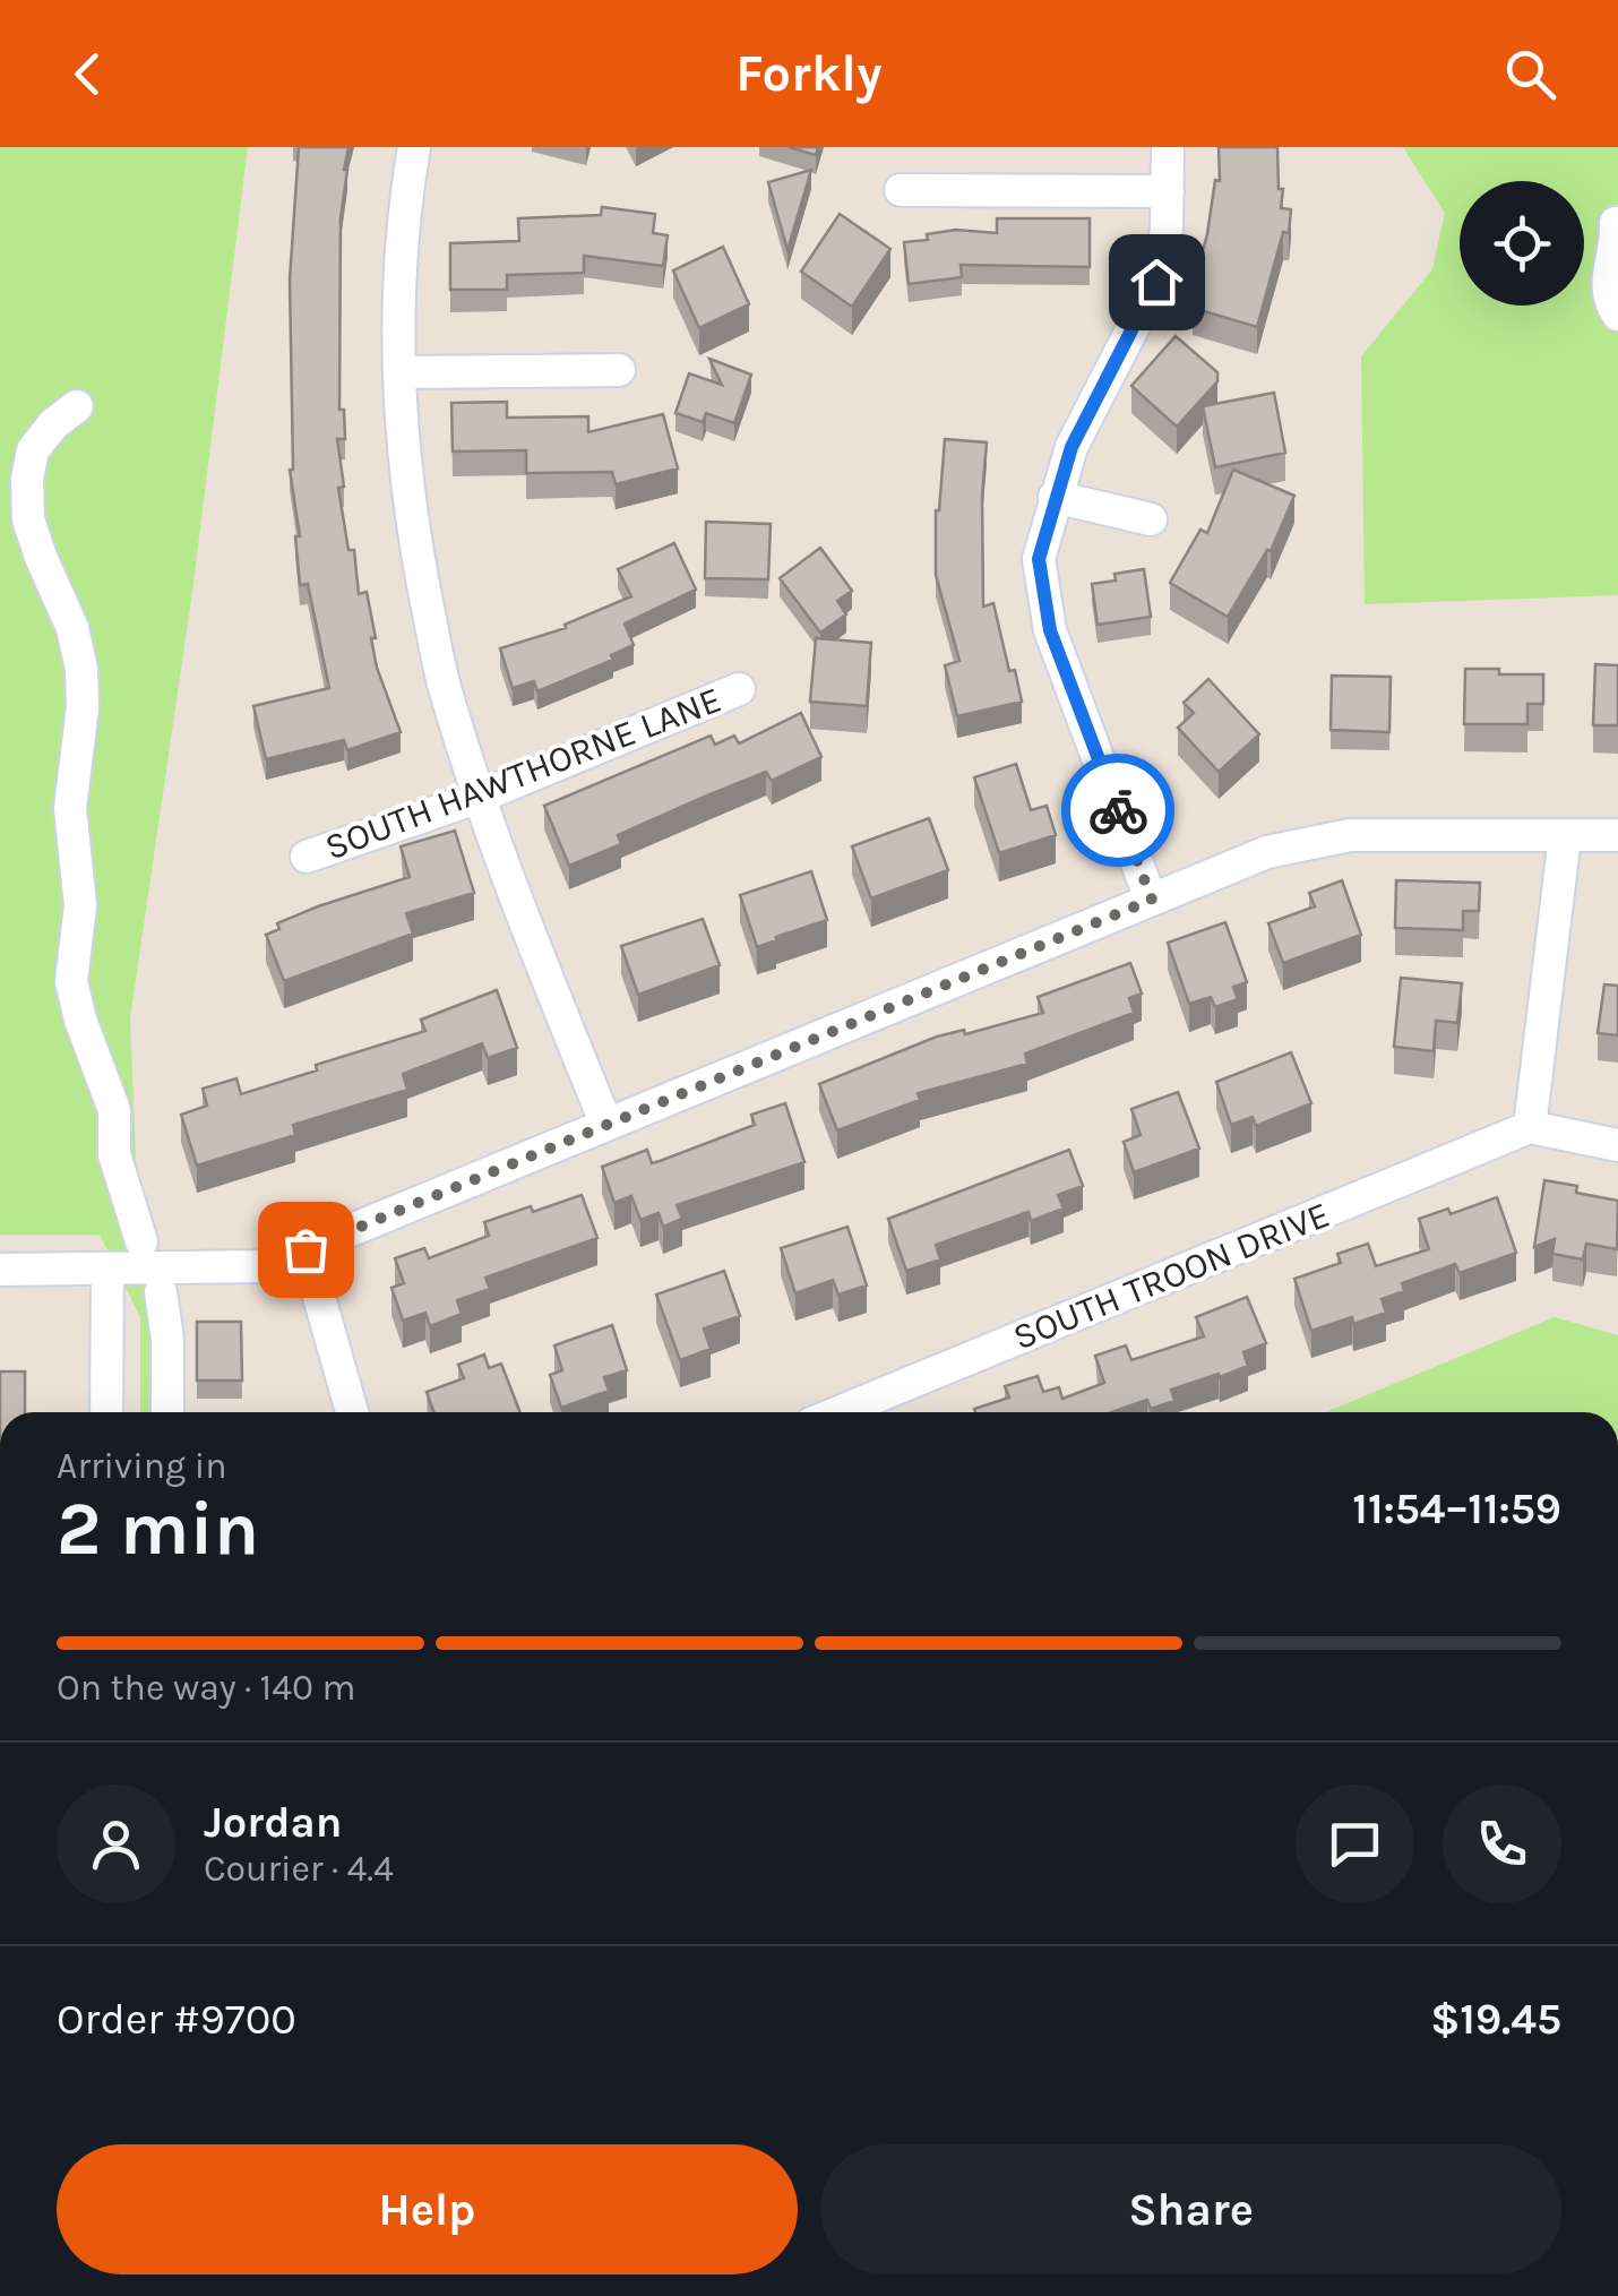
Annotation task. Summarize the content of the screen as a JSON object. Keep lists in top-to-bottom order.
{
  "streets": {
    "street": ["SOUTH HAWTHORNE LANE", "SOUTH TROON DRIVE"]
  },
  "page": {
    "header": "Forkly",
    "heading": ["2 min", "Arriving in", "11:54–11:59"],
    "panel": [
      "Jordan",
      "Courier · 4.4",
      "Order #9700",
      "$19.45"
    ],
    "bar": "On the way · 140 m",
    "buttons": ["Help", "Share"]
  }
}
